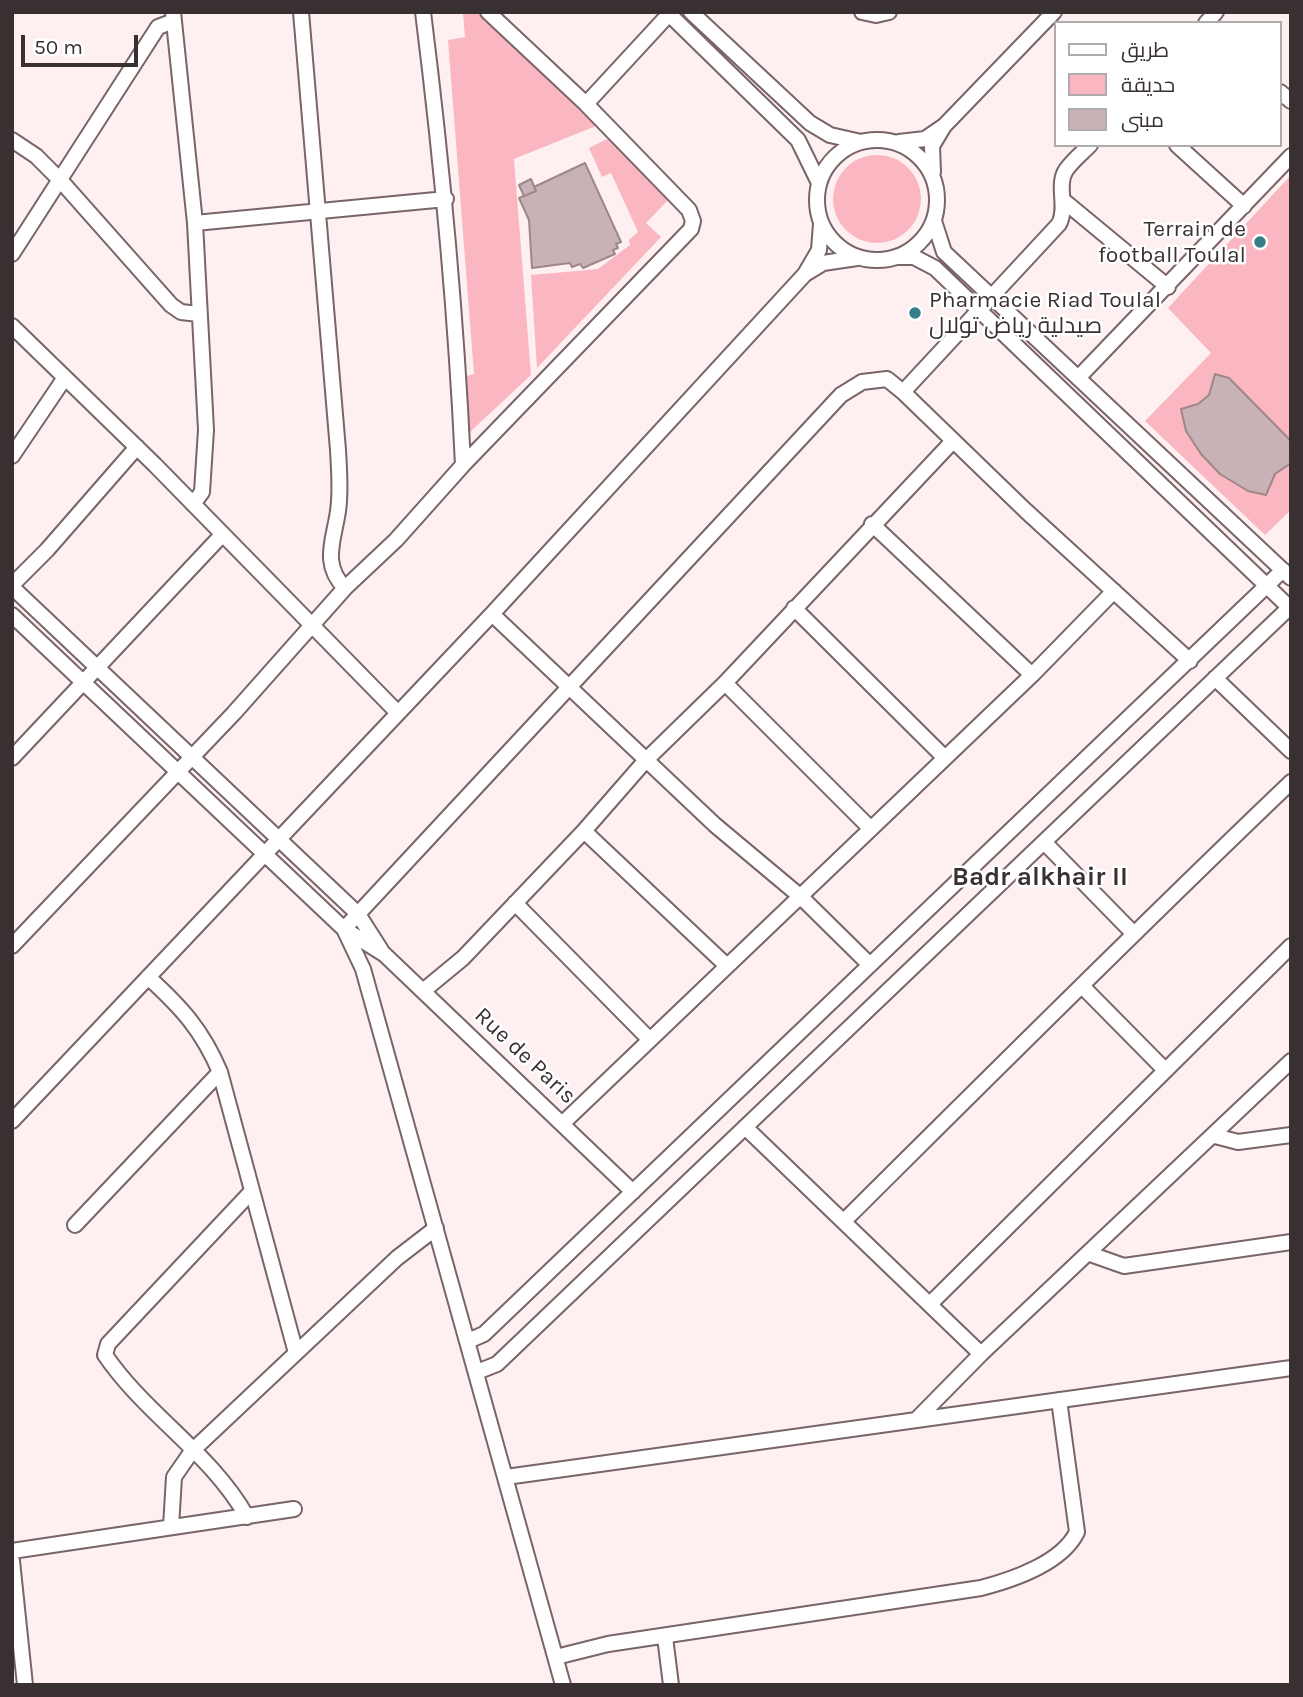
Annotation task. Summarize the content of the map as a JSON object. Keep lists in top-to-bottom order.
{
  "streets": {
    "street": ["Rue de Paris"]
  },
  "districts": ["Badr alkhair II"],
  "places": ["Terrain de football Toulal", "Pharmacie Riad Toulal صيدلية رياض تولال"],
  "legend": ["طريق", "حديقة", "مبنى"],
  "scale_bar": "50 m"
}
